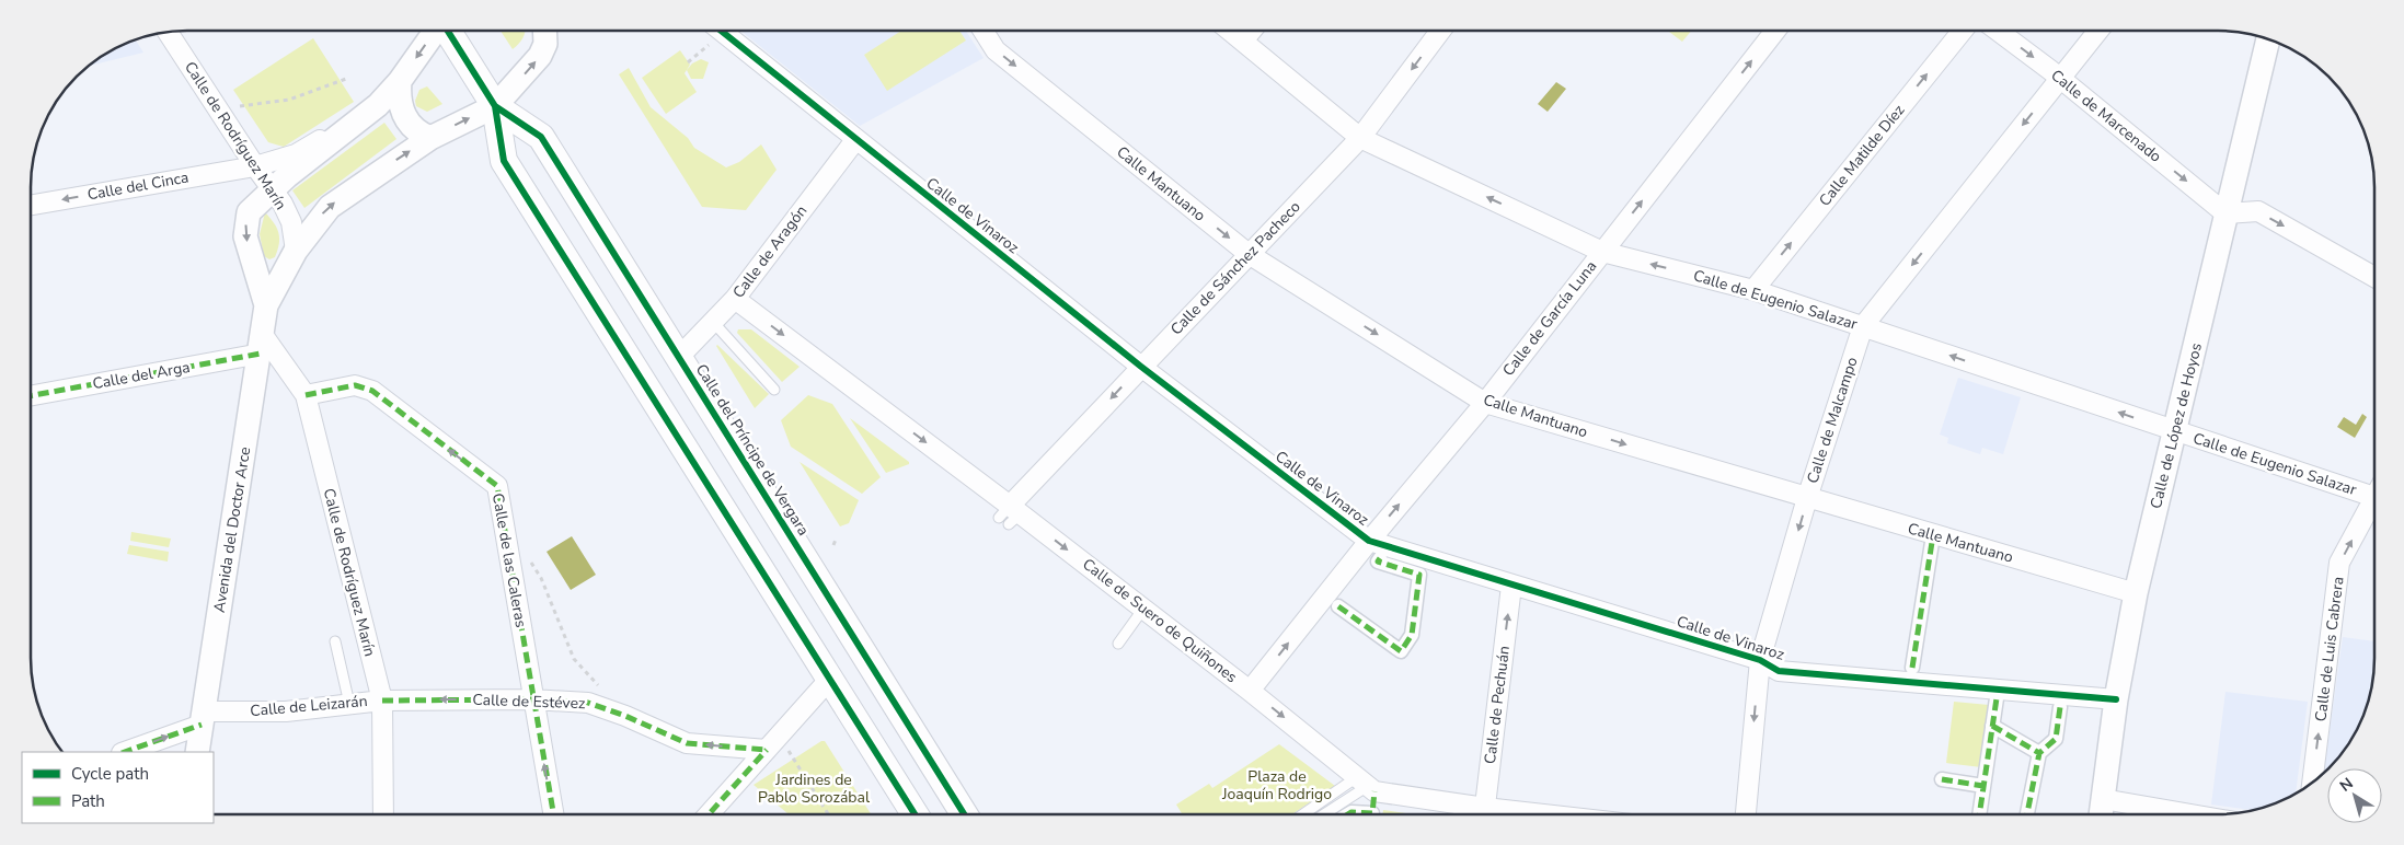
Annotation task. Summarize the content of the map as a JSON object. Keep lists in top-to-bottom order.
{
  "streets": {
    "main road": ["Calle del Príncipe de Vergara"],
    "street": [
      "Calle de Marcenado",
      "Calle de Rodríguez Marín",
      "Calle Matilde Díez",
      "Calle Mantuano",
      "Calle del Cinca",
      "Calle de Vinaroz",
      "Calle de Aragón",
      "Calle de Sánchez Pacheco",
      "Calle de Eugenio Salazar",
      "Calle de García Luna",
      "Calle del Arga",
      "Calle de Malcampo",
      "Calle de López de Hoyos",
      "Avenida del Doctor Arce",
      "Calle de las Caleras",
      "Calle de Suero de Quiñones",
      "Calle de Luis Cabrera",
      "Calle de Estévez",
      "Calle de Pechuán",
      "Calle de Leizarán"
    ]
  },
  "crossings": [
    ["Calle de Marcenado", "Calle de Malcampo"],
    ["Calle de Marcenado", "Calle de López de Hoyos"],
    ["Calle de Rodríguez Marín", "Calle del Cinca"],
    ["Calle de Rodríguez Marín", "Calle del Arga"],
    ["Calle de Rodríguez Marín", "Avenida del Doctor Arce"],
    ["Calle de Rodríguez Marín", "Calle de las Caleras"],
    ["Calle de Rodríguez Marín", "Calle de Estévez"],
    ["Calle de Rodríguez Marín", "Calle de Leizarán"],
    ["Calle Matilde Díez", "Calle de Eugenio Salazar"],
    ["Calle Mantuano", "Calle de Sánchez Pacheco"],
    ["Calle Mantuano", "Calle de García Luna"],
    ["Calle Mantuano", "Calle de Malcampo"],
    ["Calle Mantuano", "Calle de López de Hoyos"],
    ["Calle del Cinca", "Avenida del Doctor Arce"],
    ["Calle de Vinaroz", "Calle de Aragón"],
    ["Calle de Vinaroz", "Calle de Sánchez Pacheco"],
    ["Calle de Vinaroz", "Calle de García Luna"],
    ["Calle de Vinaroz", "Calle de Malcampo"],
    ["Calle de Vinaroz", "Calle de López de Hoyos"],
    ["Calle de Vinaroz", "Calle de Pechuán"],
    ["Calle de Aragón", "Calle del Príncipe de Vergara"],
    ["Calle de Aragón", "Calle de Suero de Quiñones"],
    ["Calle de Sánchez Pacheco", "Calle de Eugenio Salazar"],
    ["Calle de Sánchez Pacheco", "Calle de Suero de Quiñones"],
    ["Calle de Eugenio Salazar", "Calle de García Luna"],
    ["Calle de Eugenio Salazar", "Calle de Malcampo"],
    ["Calle de Eugenio Salazar", "Calle de López de Hoyos"],
    ["Calle de García Luna", "Calle de Suero de Quiñones"],
    ["Calle del Arga", "Avenida del Doctor Arce"],
    ["Calle del Príncipe de Vergara", "Avenida del Doctor Arce"],
    ["Avenida del Doctor Arce", "Calle de Leizarán"],
    ["Calle de las Caleras", "Calle de Estévez"],
    ["Calle de Estévez", "Calle de Leizarán"]
  ],
  "one_way": [
    "Calle de Marcenado",
    "Calle Matilde Díez",
    "Calle Mantuano",
    "Calle del Cinca",
    "Calle de Sánchez Pacheco",
    "Calle de Eugenio Salazar",
    "Calle de García Luna",
    "Calle de Malcampo",
    "Calle de las Caleras",
    "Calle de Suero de Quiñones",
    "Calle de Luis Cabrera",
    "Calle de Estévez",
    "Calle de Pechuán"
  ],
  "parks": ["Plaza de Joaquín Rodrigo", "Jardines de Pablo Sorozábal"],
  "legend": ["Cycle path", "Path"],
  "north": "top left"
}
